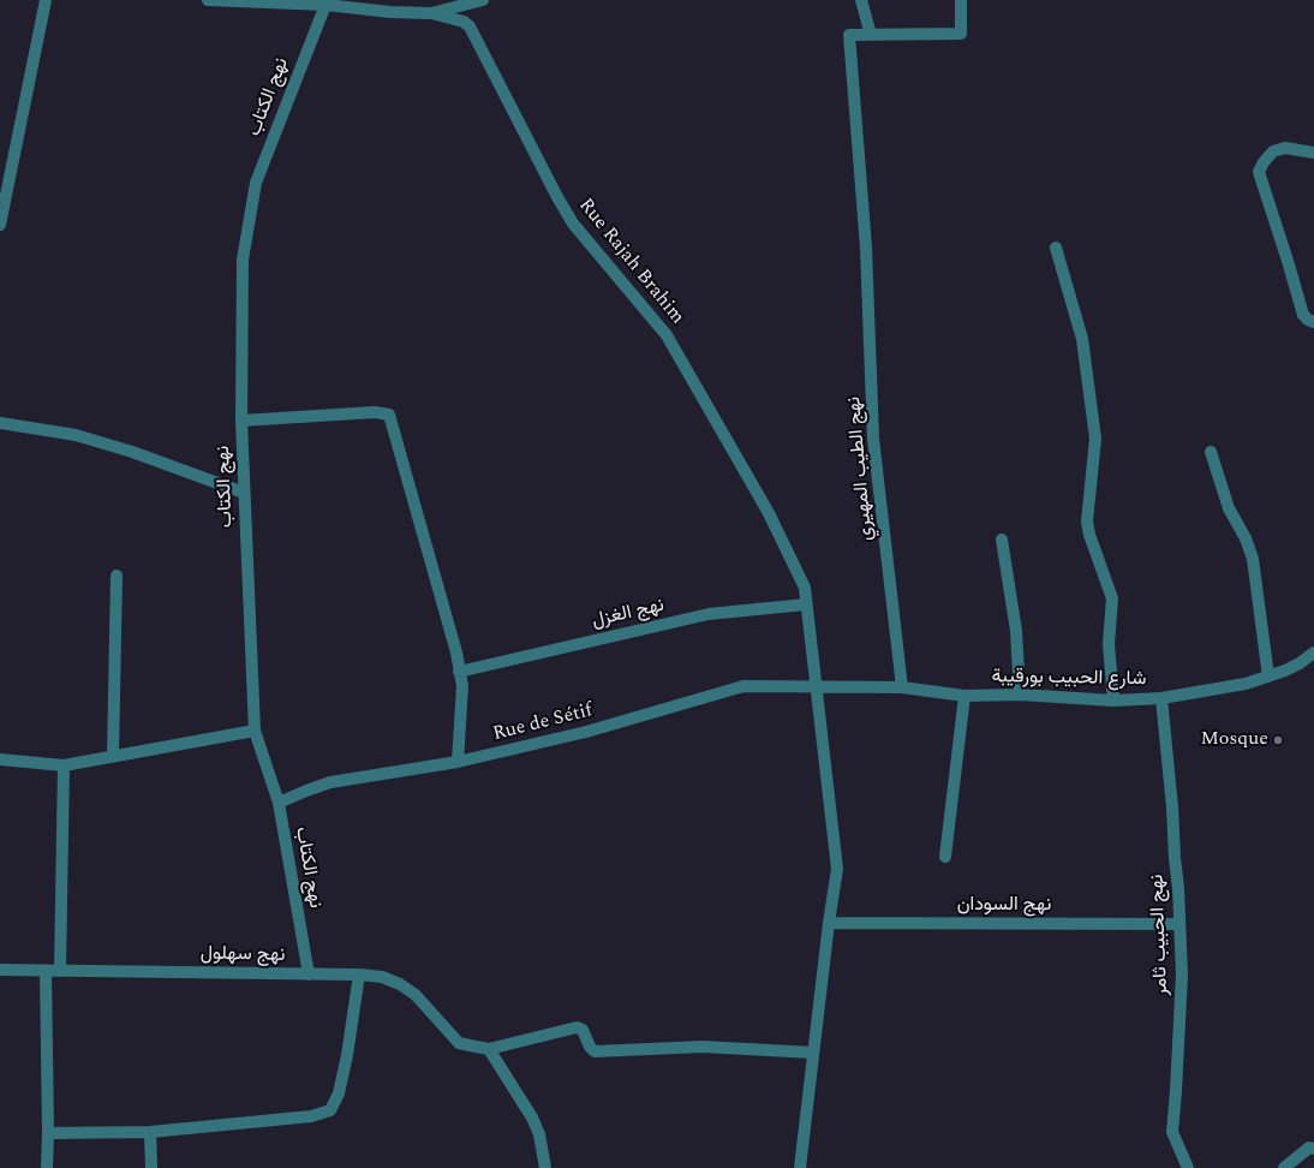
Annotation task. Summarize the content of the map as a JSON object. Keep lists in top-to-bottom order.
{
  "streets": {
    "street": [
      "نهج الكتاب",
      "Rue Rajah Brahim",
      "نهج الطيب المهيري",
      "نهج الغزل",
      "شارع الحبيب بورقيبة",
      "Rue de Sétif",
      "نهج السودان",
      "نهج الحبيب ثامر",
      "نهج سهلول"
    ]
  },
  "crossings": [
    ["نهج الكتاب", "Rue Rajah Brahim"],
    ["نهج الكتاب", "Rue de Sétif"],
    ["نهج الكتاب", "نهج سهلول"],
    ["Rue Rajah Brahim", "نهج الغزل"],
    ["Rue Rajah Brahim", "شارع الحبيب بورقيبة"],
    ["Rue Rajah Brahim", "Rue de Sétif"],
    ["Rue Rajah Brahim", "نهج السودان"],
    ["نهج الطيب المهيري", "شارع الحبيب بورقيبة"],
    ["شارع الحبيب بورقيبة", "Rue de Sétif"],
    ["شارع الحبيب بورقيبة", "نهج الحبيب ثامر"],
    ["نهج السودان", "نهج الحبيب ثامر"]
  ],
  "places": ["Mosque"]
}
